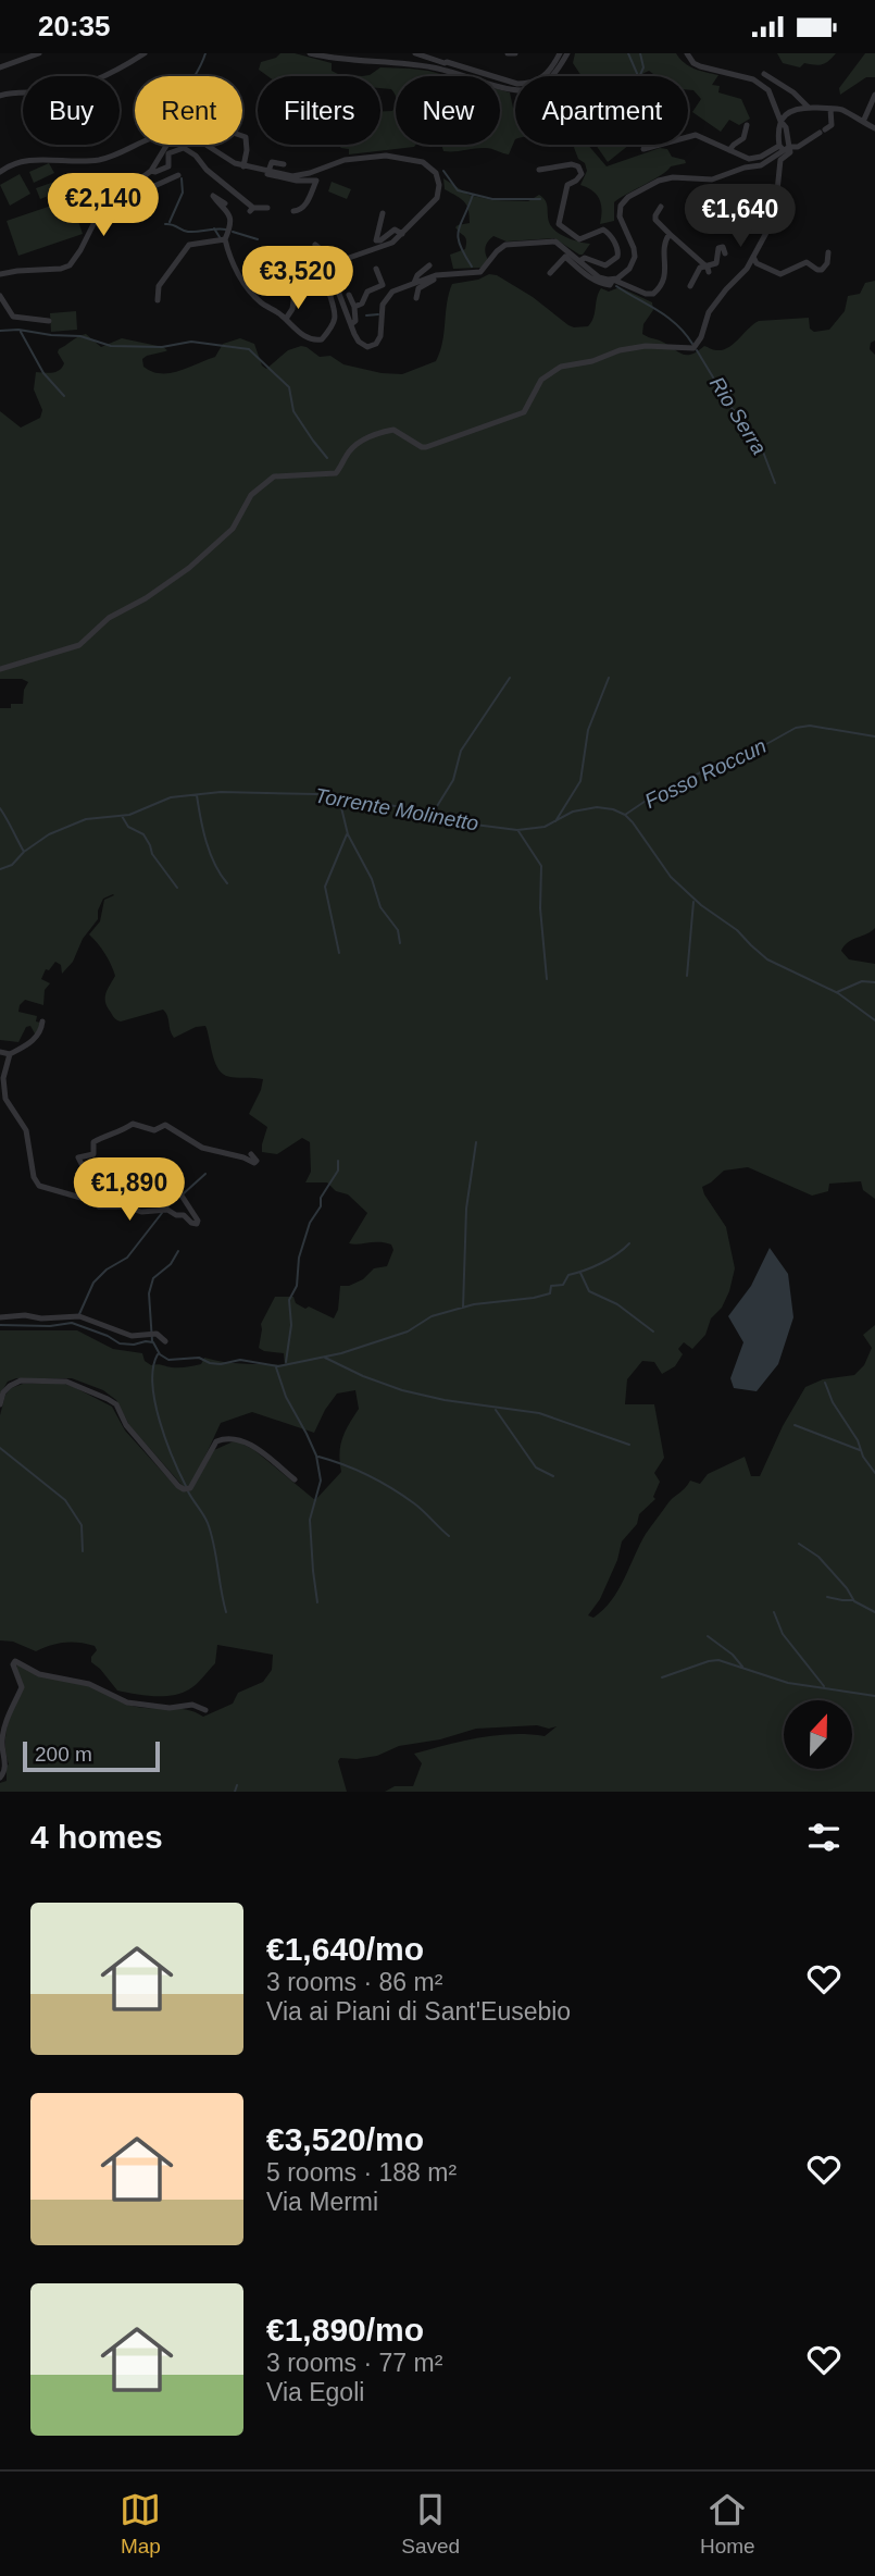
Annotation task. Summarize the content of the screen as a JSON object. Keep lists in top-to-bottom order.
{
  "water": ["Rio Serra", "Fosso Roccun", "Torrente Molinetto"],
  "scale_bar": "200 m",
  "north": "top",
  "page": {
    "status": "20:35",
    "chip": [
      "Buy",
      "Rent",
      "Filters",
      "New",
      "Apartment"
    ],
    "price": [
      "€2,140",
      "€1,640",
      "€3,520",
      "€1,890"
    ],
    "scale": "200 m",
    "heading": "4 homes",
    "list": [
      {
        "name": "€1,640/mo",
        "note": "3 rooms · 86 m² · Via ai Piani di Sant'Eusebio"
      },
      {
        "name": "€3,520/mo",
        "note": "5 rooms · 188 m² · Via Mermi"
      },
      {
        "name": "€1,890/mo",
        "note": "3 rooms · 77 m² · Via Egoli"
      }
    ],
    "tabs": ["Map", "Saved", "Home"]
  }
}
